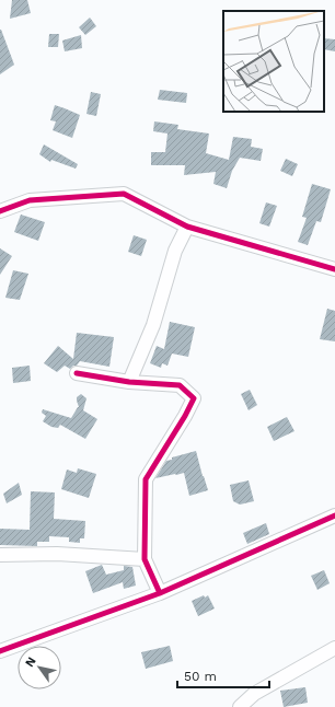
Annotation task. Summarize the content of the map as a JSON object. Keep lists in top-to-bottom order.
{
  "scale_bar": "50 m",
  "north": "top left"
}
